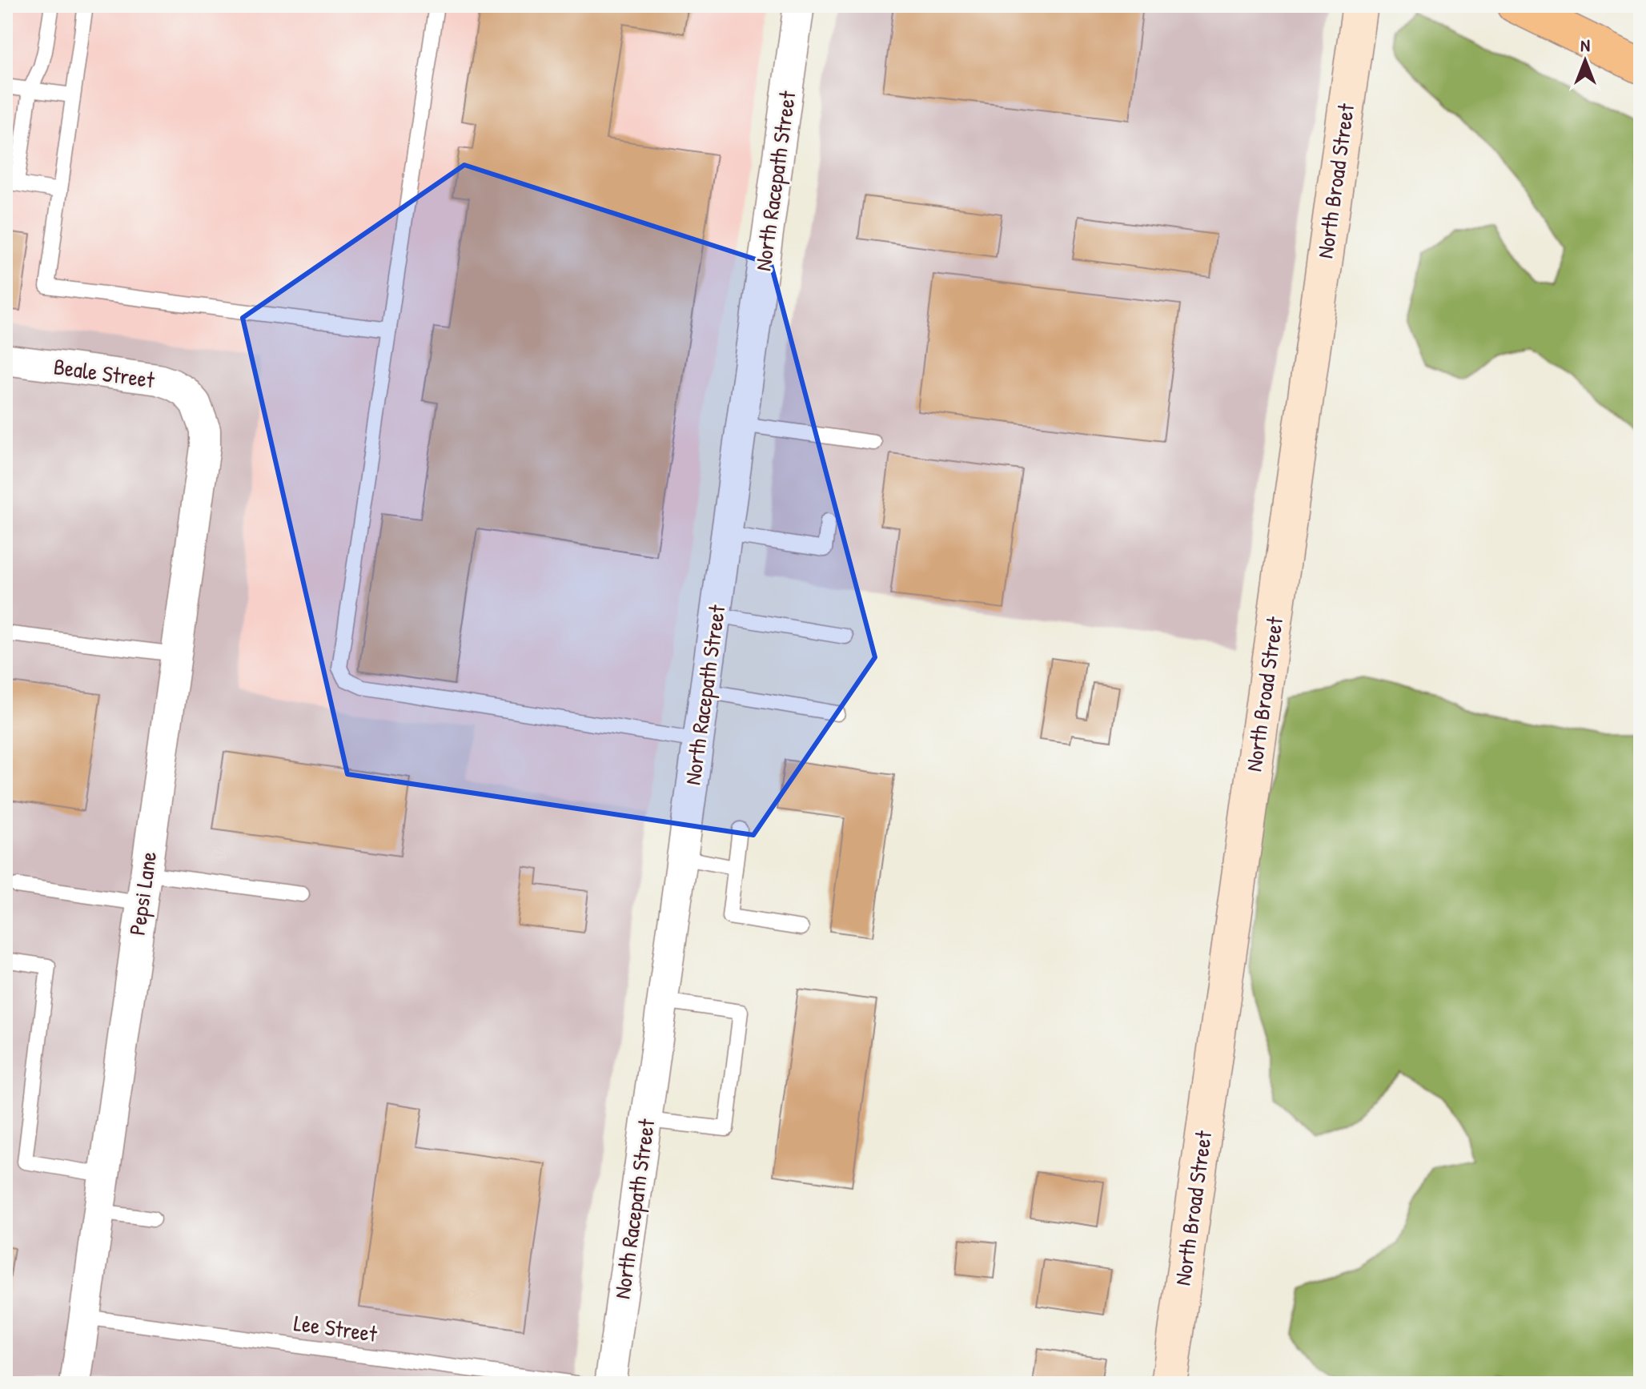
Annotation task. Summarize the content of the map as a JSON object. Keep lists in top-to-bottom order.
{
  "streets": {
    "street": [
      "North Racepath Street",
      "North Broad Street",
      "Beale Street",
      "Pepsi Lane"
    ],
    "lane": ["Lee Street"]
  },
  "crossings": [
    ["Beale Street", "Pepsi Lane"],
    ["Pepsi Lane", "Lee Street"]
  ],
  "north": "top"
}
